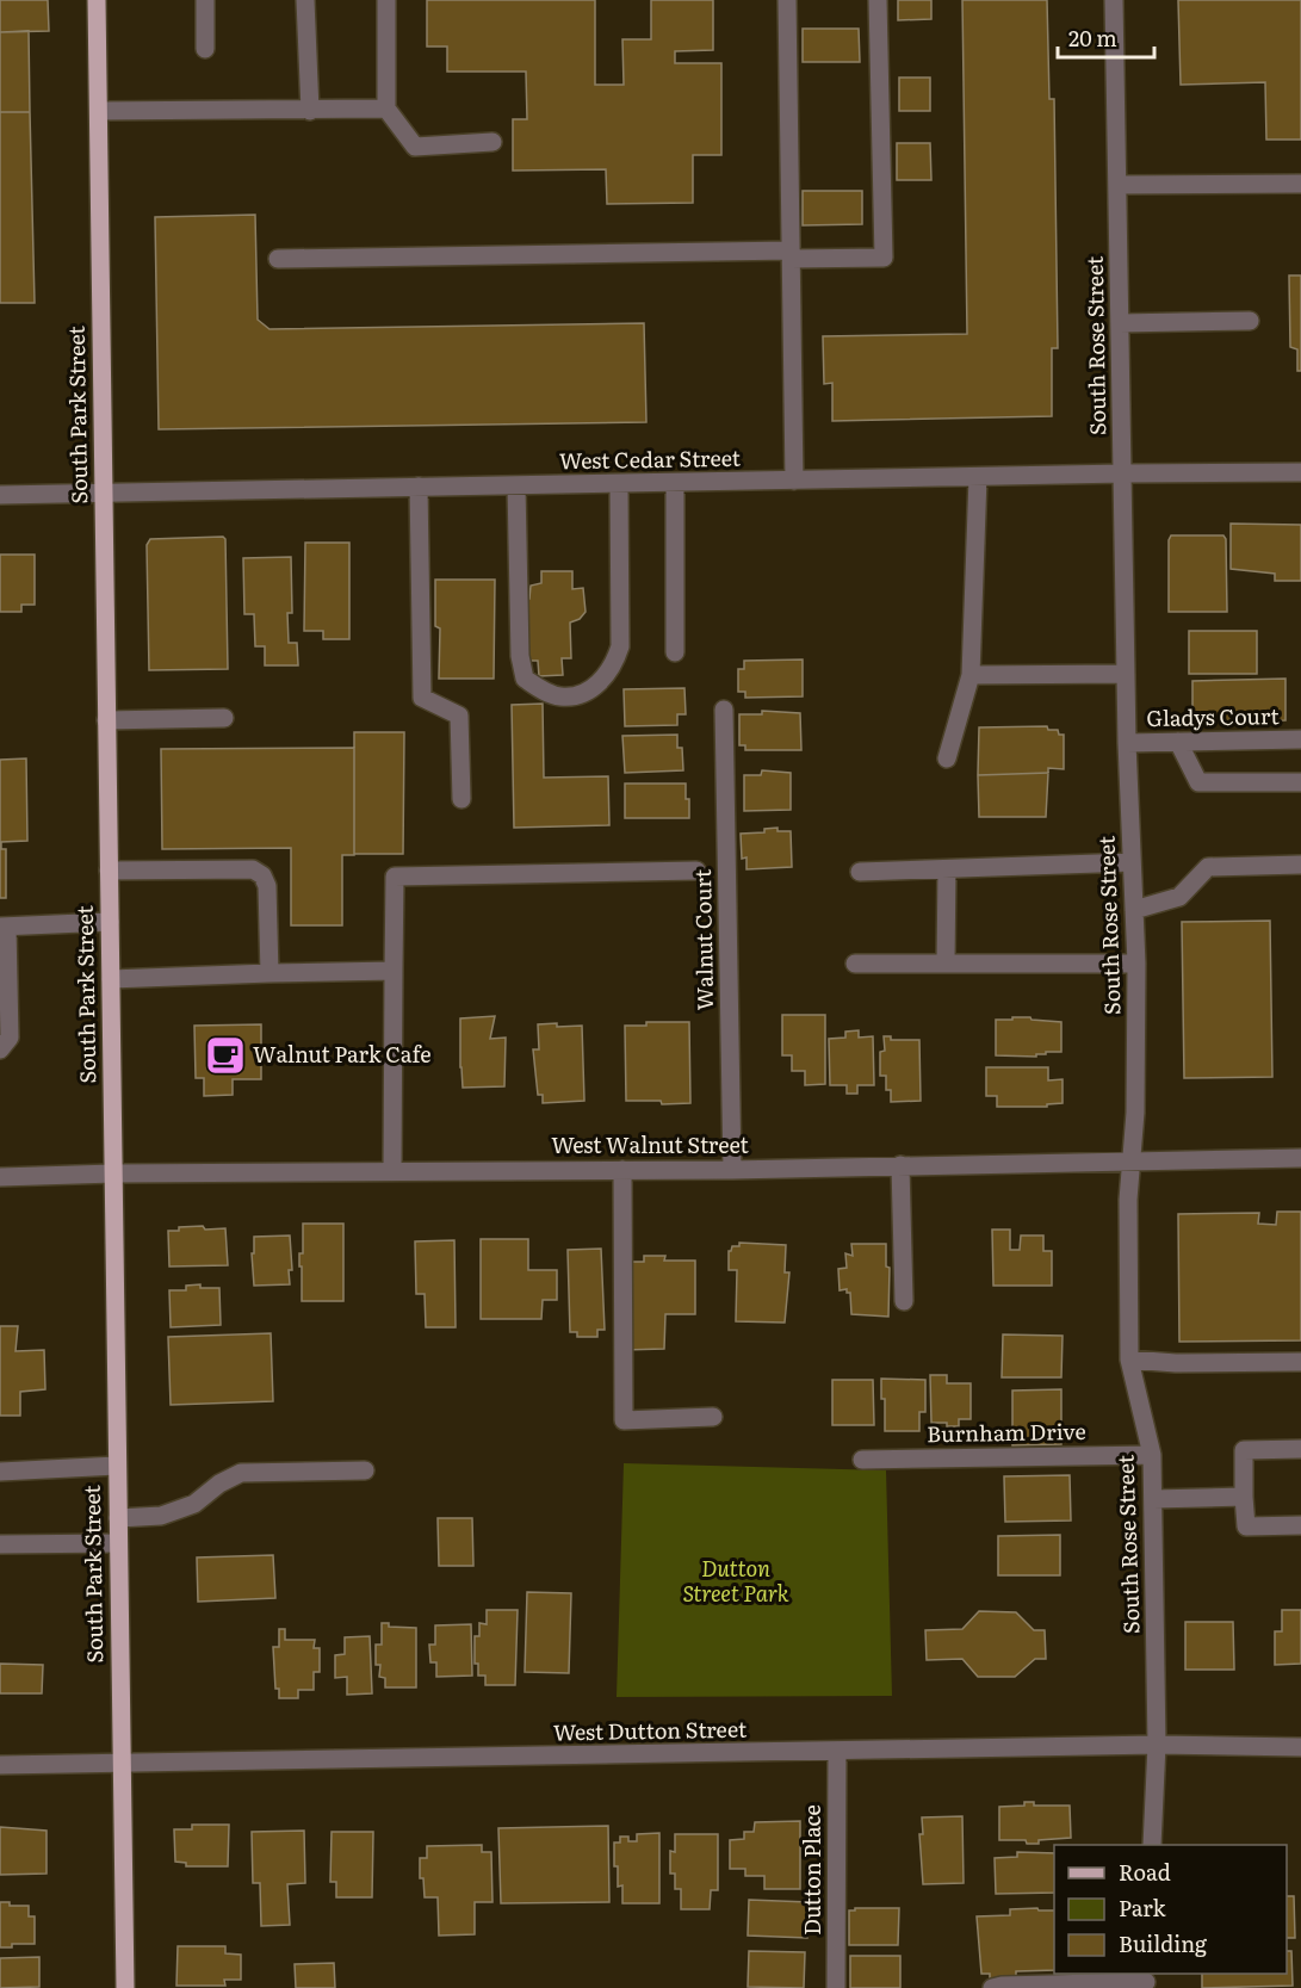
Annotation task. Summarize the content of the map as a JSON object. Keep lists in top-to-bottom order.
{
  "streets": {
    "main road": ["South Park Street"],
    "street": [
      "South Rose Street",
      "West Cedar Street",
      "Gladys Court",
      "Walnut Court",
      "West Walnut Street",
      "Burnham Drive",
      "West Dutton Street",
      "Dutton Place"
    ]
  },
  "crossings": [
    ["South Rose Street", "West Cedar Street"],
    ["South Rose Street", "Gladys Court"],
    ["South Rose Street", "West Walnut Street"],
    ["South Rose Street", "Burnham Drive"],
    ["South Rose Street", "West Dutton Street"],
    ["South Park Street", "West Cedar Street"],
    ["South Park Street", "West Walnut Street"],
    ["South Park Street", "West Dutton Street"],
    ["Walnut Court", "West Walnut Street"],
    ["West Dutton Street", "Dutton Place"]
  ],
  "parks": ["Dutton Street Park"],
  "places": {
    "cafe": ["Walnut Park Cafe"]
  },
  "legend": ["Road", "Park", "Building"],
  "scale_bar": "20 m"
}
